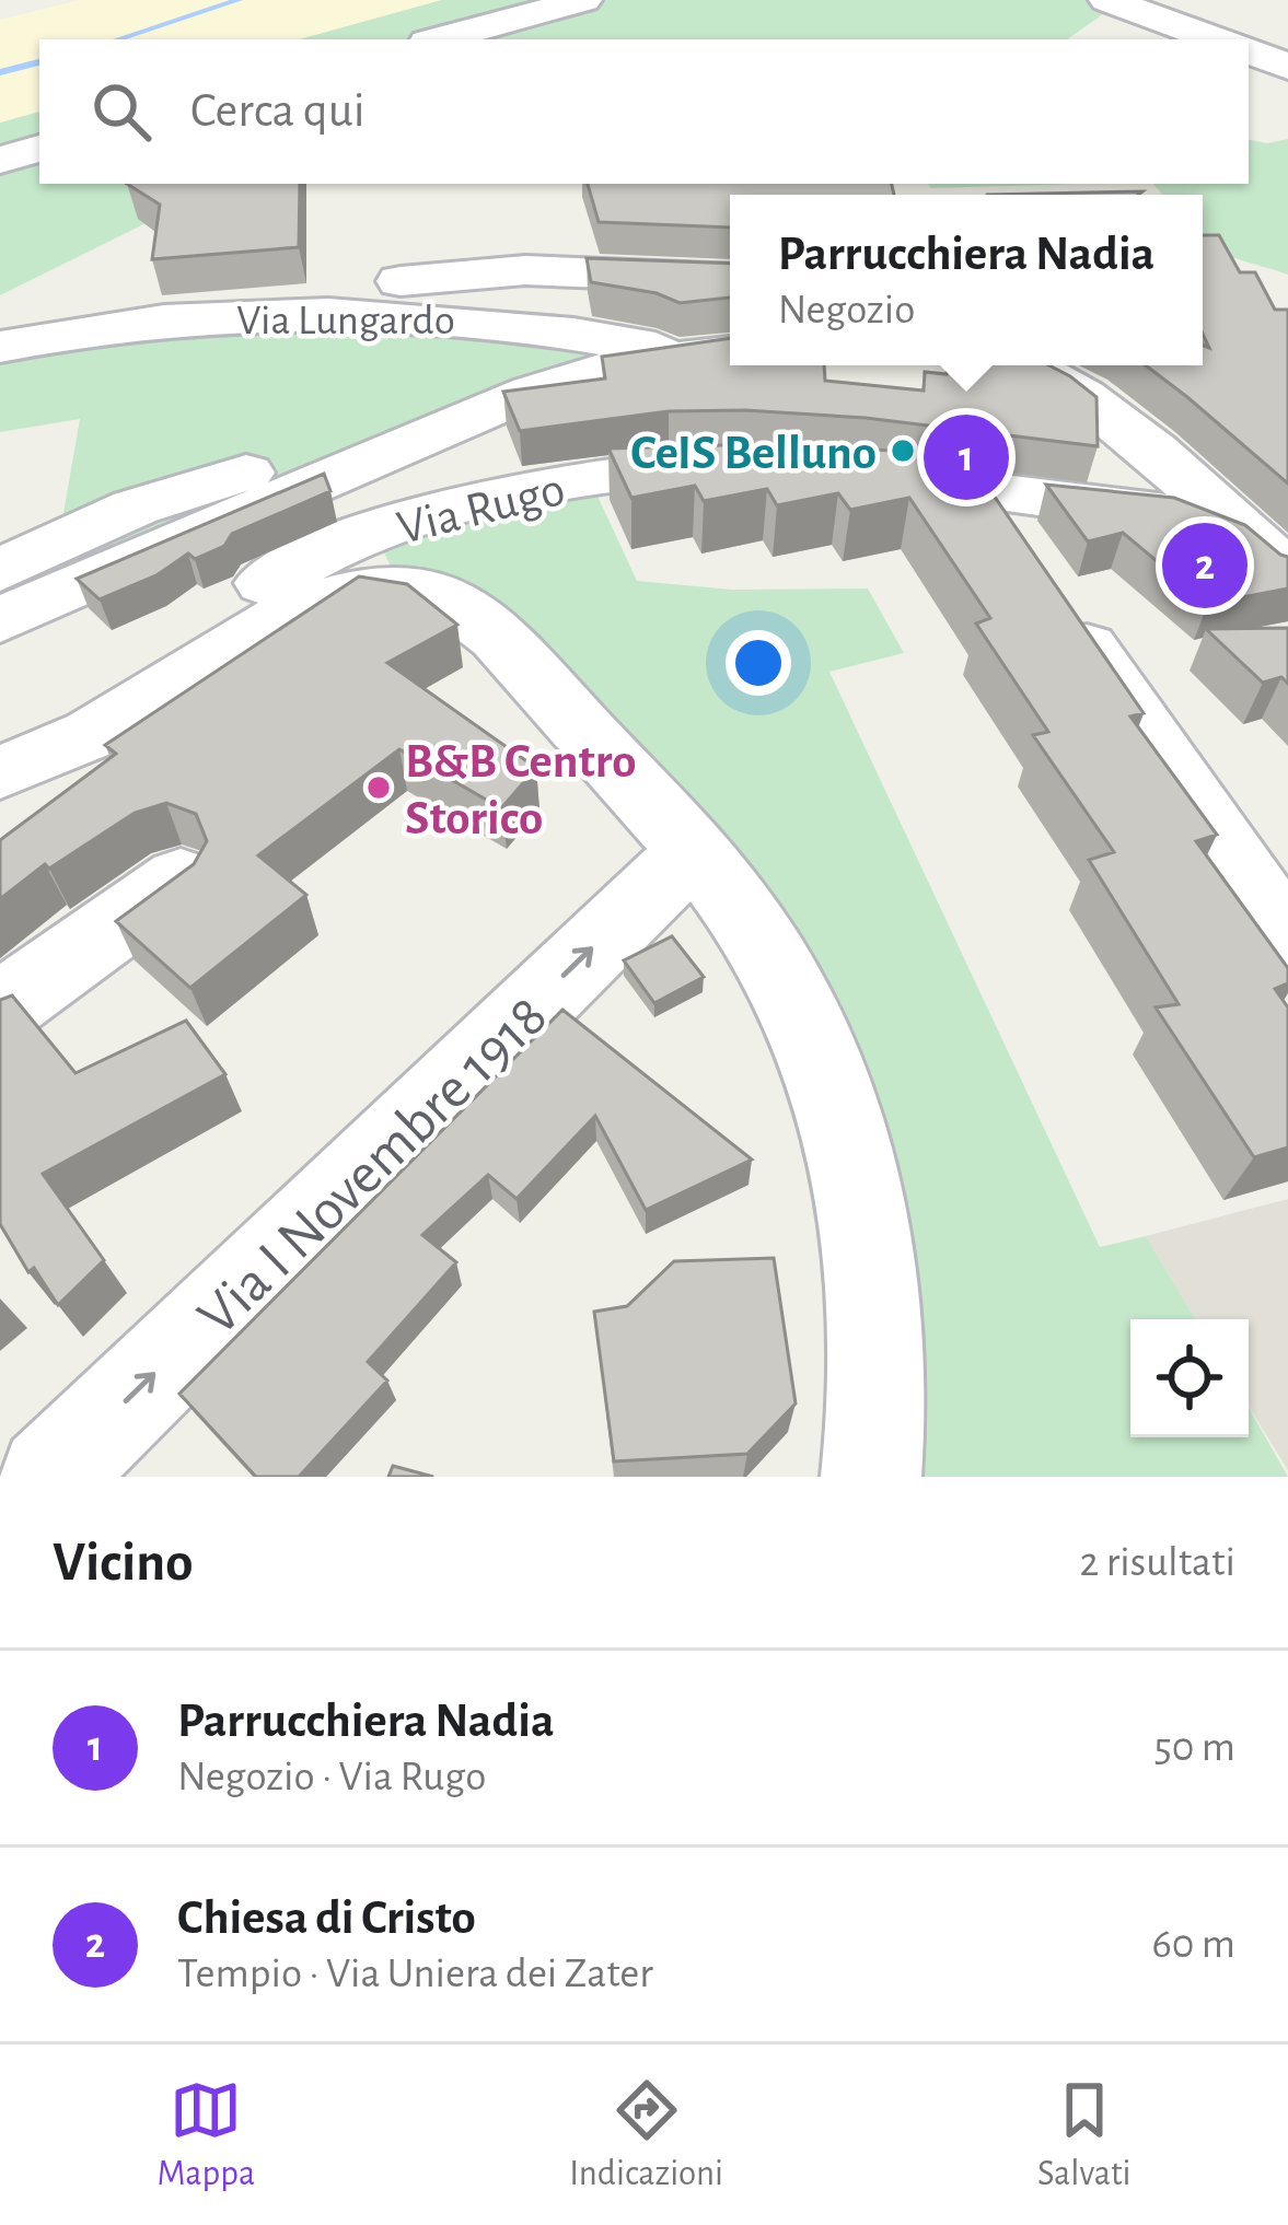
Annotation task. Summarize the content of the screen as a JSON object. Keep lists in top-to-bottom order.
{
  "streets": {
    "street": ["Via Lungardo", "Via Rugo", "Via I Novembre 1918"]
  },
  "places": ["CeIS Belluno", "B&B Centro Storico"],
  "page": {
    "search": "Cerca qui",
    "popup": ["Parrucchiera Nadia", "Negozio"],
    "pins": ["1", "2"],
    "heading": ["Vicino", "2 risultati"],
    "list": [
      {
        "mark": "1",
        "name": "Parrucchiera Nadia",
        "note": "Negozio · Via Rugo",
        "value": "50 m"
      },
      {
        "mark": "2",
        "name": "Chiesa di Cristo",
        "note": "Tempio · Via Uniera dei Zater",
        "value": "60 m"
      }
    ],
    "nav": ["Mappa", "Indicazioni", "Salvati"]
  }
}
